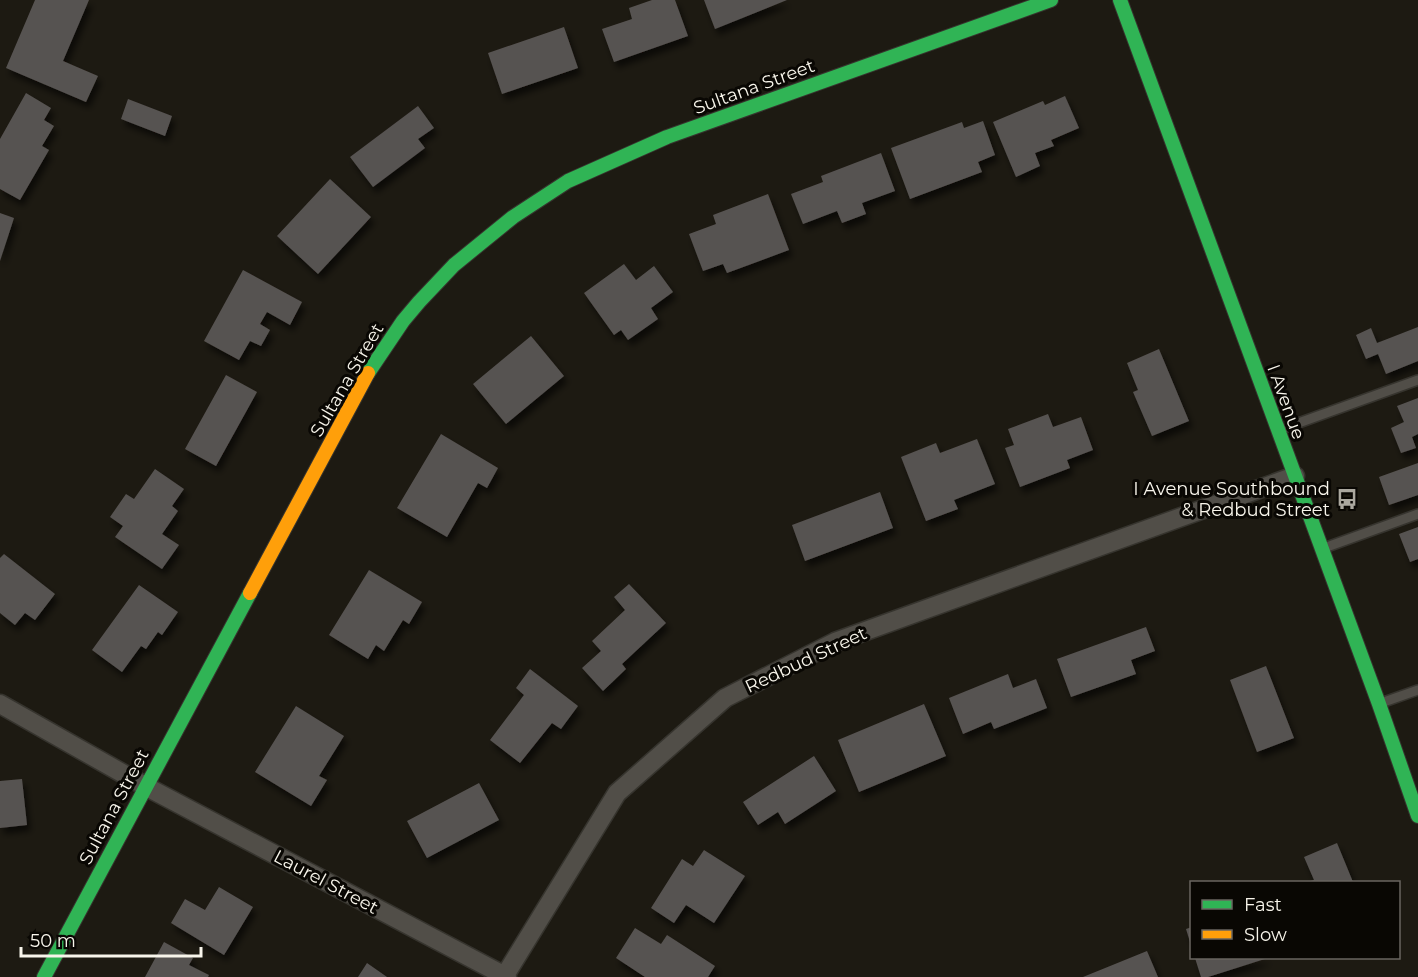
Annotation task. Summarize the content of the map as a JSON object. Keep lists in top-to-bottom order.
{
  "streets": {
    "street": [
      "Sultana Street",
      "I Avenue",
      "Redbud Street",
      "Laurel Street"
    ]
  },
  "crossings": [
    ["Sultana Street", "Laurel Street"],
    ["I Avenue", "Redbud Street"],
    ["Redbud Street", "Laurel Street"]
  ],
  "places": {
    "bus stop": ["I Avenue Southbound & Redbud Street"]
  },
  "legend": ["Fast", "Slow"],
  "scale_bar": "50 m"
}
